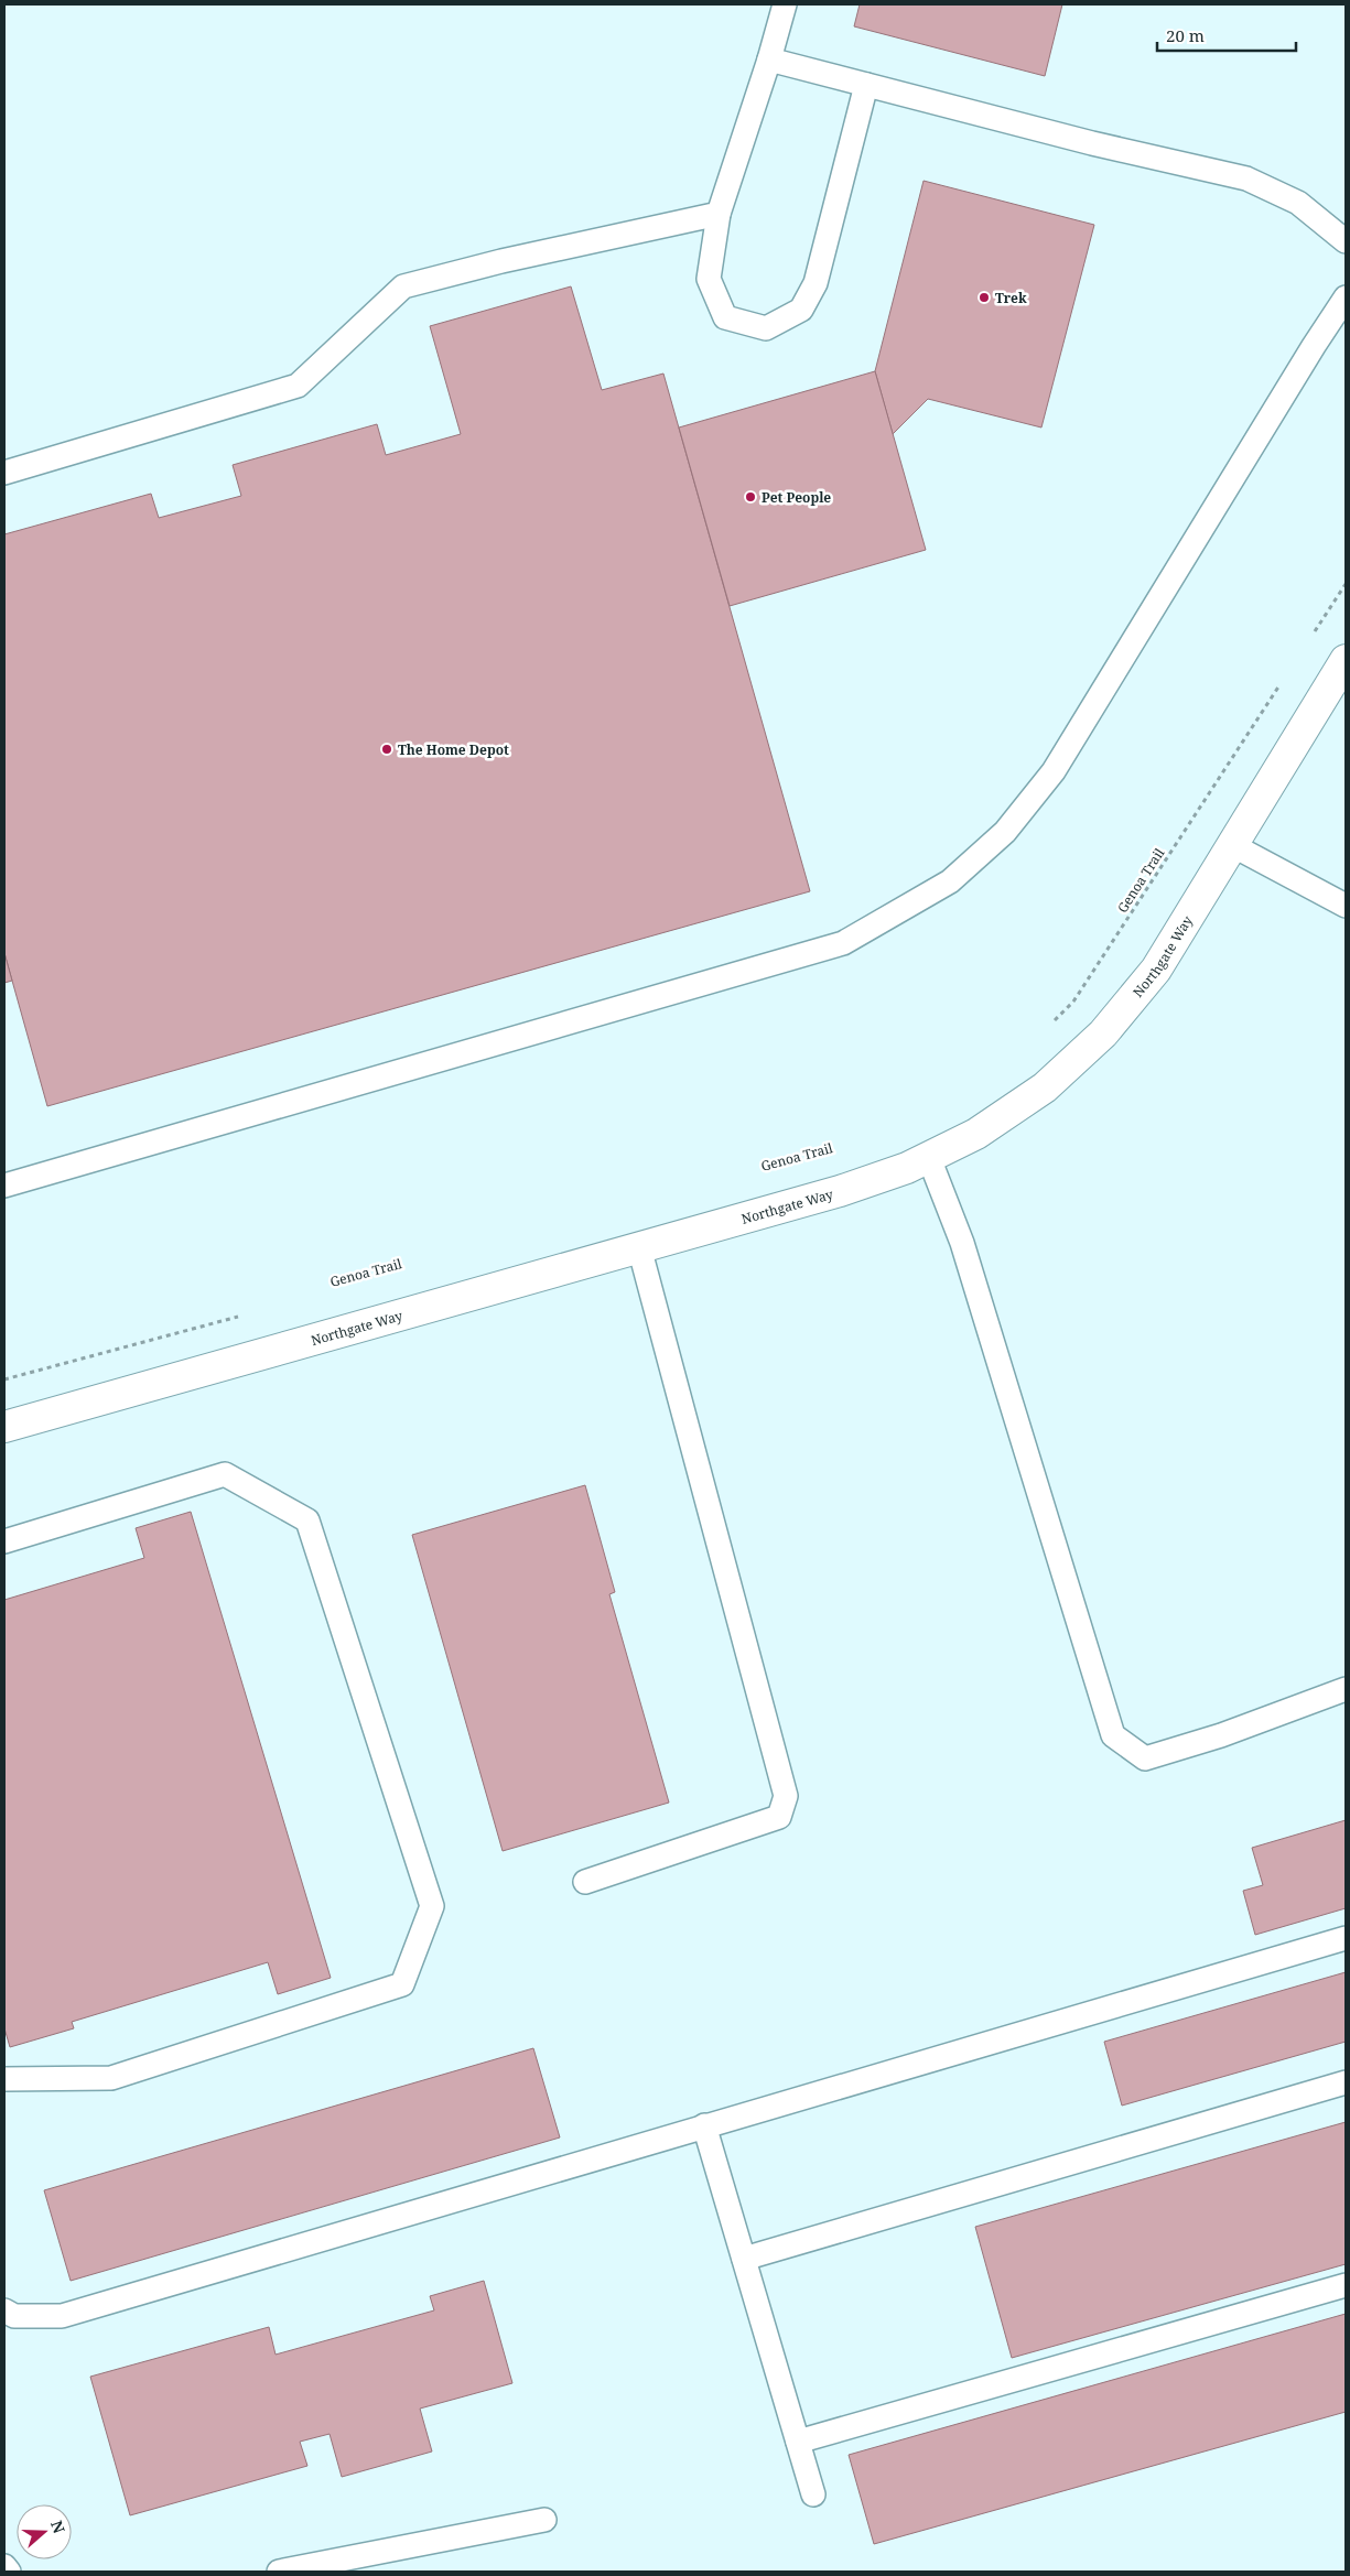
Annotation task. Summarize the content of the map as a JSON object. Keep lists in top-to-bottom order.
{
  "streets": {
    "street": ["Northgate Way"],
    "path": ["Genoa Trail"]
  },
  "places": ["Trek", "Pet People", "The Home Depot"],
  "scale_bar": "20 m",
  "north": "right"
}
